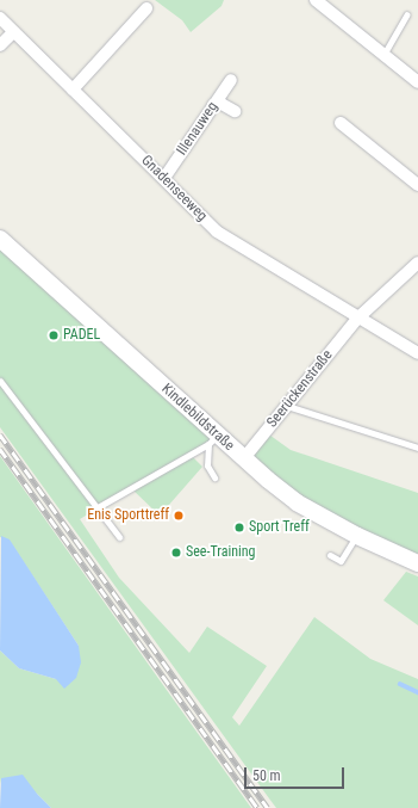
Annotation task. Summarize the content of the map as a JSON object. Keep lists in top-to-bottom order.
{
  "streets": {
    "main road": ["Kindlebildstraße"],
    "street": ["Illenauweg", "Gnadenseeweg", "Seerückenstraße"]
  },
  "crossings": [
    ["Illenauweg", "Gnadenseeweg"],
    ["Gnadenseeweg", "Seerückenstraße"],
    ["Seerückenstraße", "Kindlebildstraße"]
  ],
  "places": [
    "PADEL",
    "Enis Sporttreff",
    "Sport Treff",
    "See-Training"
  ],
  "scale_bar": "50 m"
}
